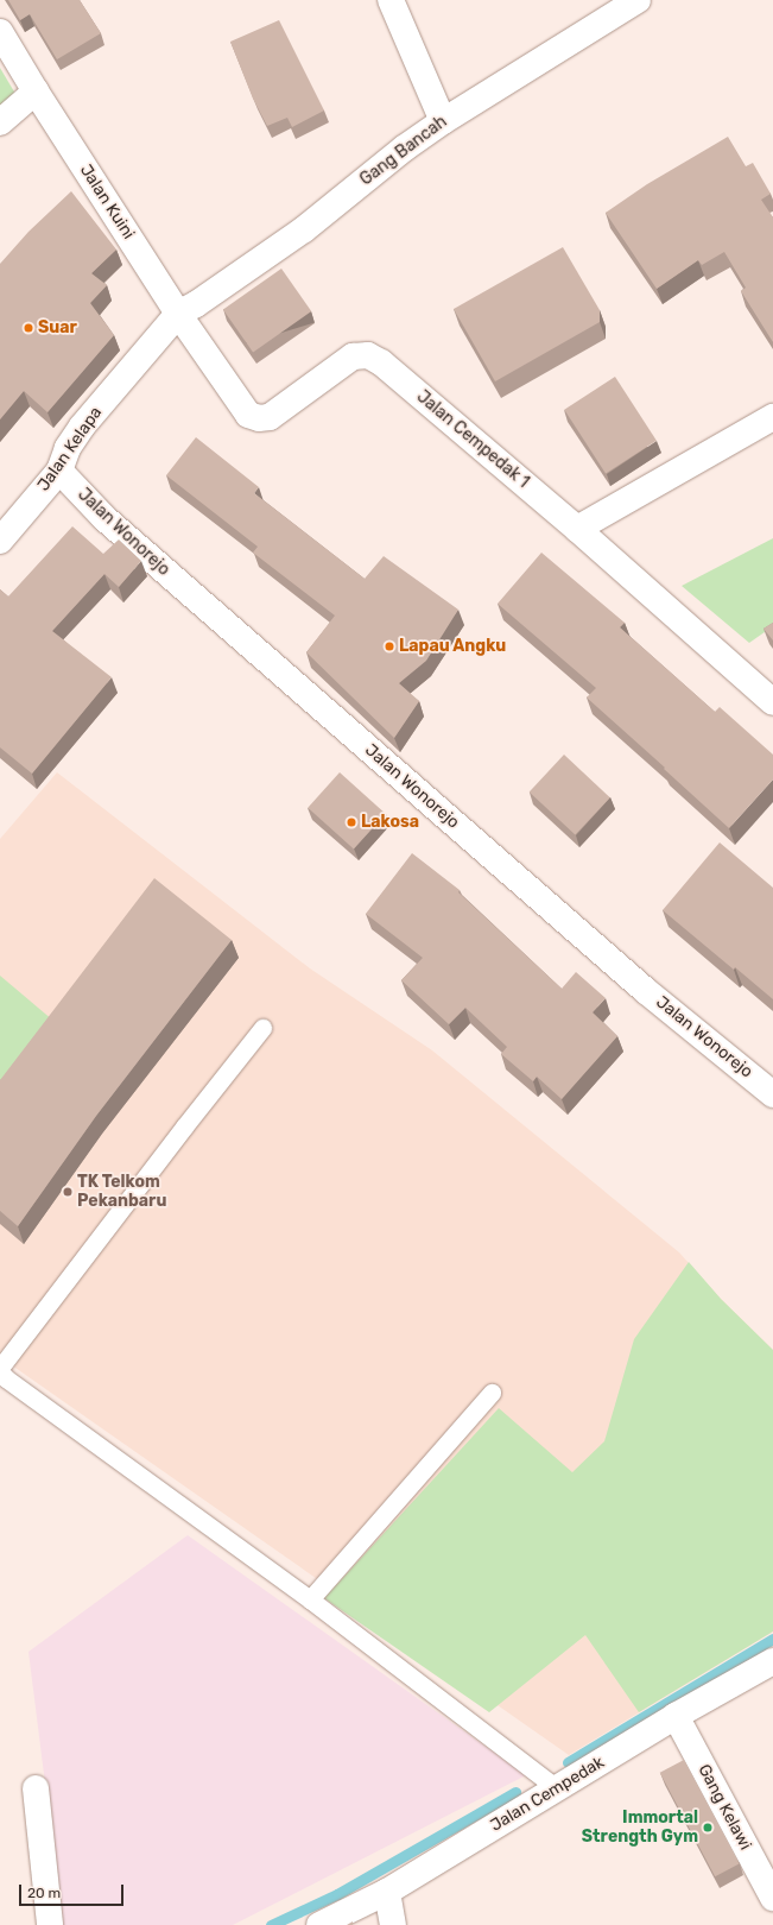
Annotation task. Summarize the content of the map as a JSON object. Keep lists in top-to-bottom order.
{
  "streets": {
    "street": [
      "Gang Bancah",
      "Jalan Kuini",
      "Jalan Cempedak 1",
      "Jalan Kelapa",
      "Jalan Wonorejo",
      "Jalan Cempedak",
      "Gang Kelawi"
    ]
  },
  "crossings": [
    ["Gang Bancah", "Jalan Kuini"],
    ["Gang Bancah", "Jalan Cempedak 1"],
    ["Gang Bancah", "Jalan Kelapa"],
    ["Jalan Kuini", "Jalan Cempedak 1"],
    ["Jalan Kuini", "Jalan Kelapa"],
    ["Jalan Cempedak 1", "Jalan Kelapa"],
    ["Jalan Kelapa", "Jalan Wonorejo"],
    ["Jalan Cempedak", "Gang Kelawi"]
  ],
  "places": [
    "Suar",
    "Lapau Angku",
    "Lakosa",
    "TK Telkom Pekanbaru",
    "Immortal Strength Gym"
  ],
  "scale_bar": "20 m"
}
